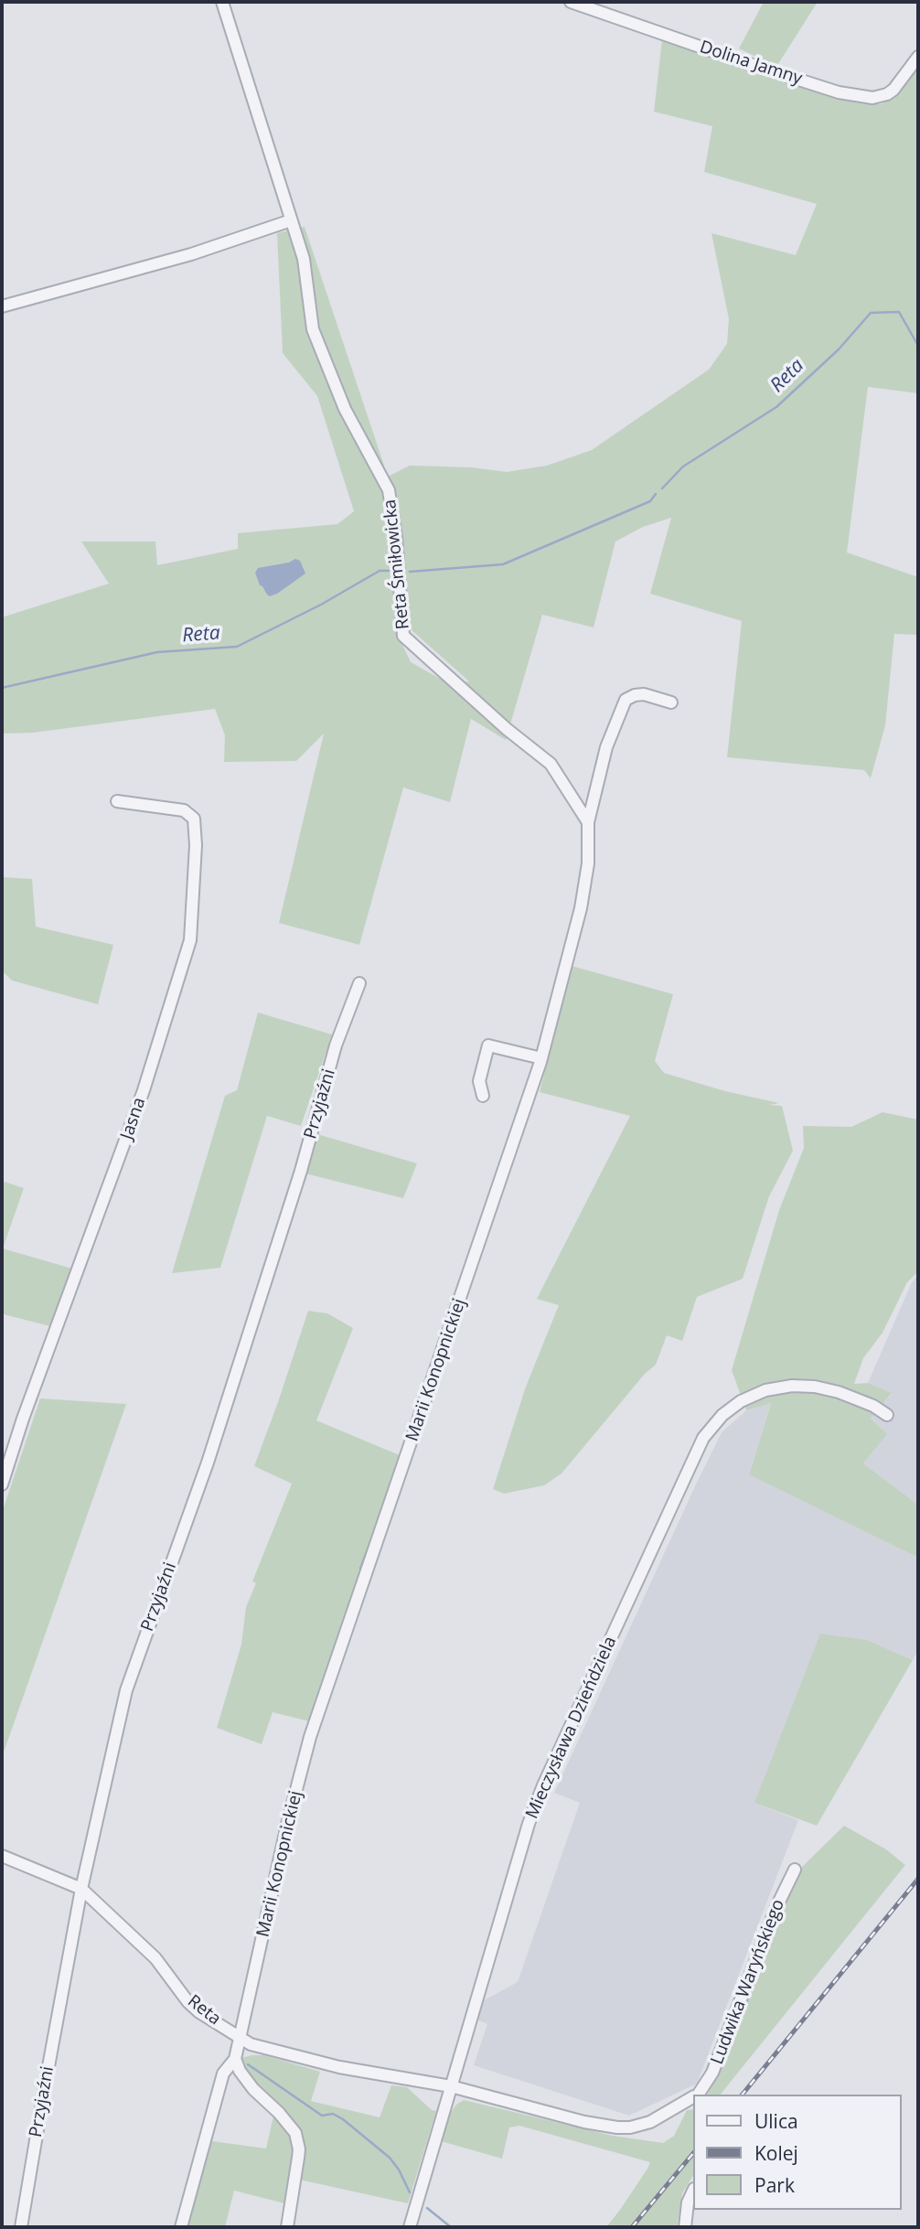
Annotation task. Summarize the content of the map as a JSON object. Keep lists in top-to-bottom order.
{
  "streets": {
    "street": [
      "Dolina Jamny",
      "Reta Śmiłowicka",
      "Przyjaźni",
      "Jasna",
      "Marii Konopnickiej",
      "Mieczysława Dzieńdziela",
      "Ludwika Waryńskiego",
      "Reta"
    ]
  },
  "crossings": [
    ["Reta Śmiłowicka", "Marii Konopnickiej"],
    ["Przyjaźni", "Reta"],
    ["Marii Konopnickiej", "Reta"],
    ["Mieczysława Dzieńdziela", "Ludwika Waryńskiego"],
    ["Mieczysława Dzieńdziela", "Reta"],
    ["Ludwika Waryńskiego", "Reta"]
  ],
  "water": ["Reta"],
  "legend": ["Ulica", "Kolej", "Park"]
}
